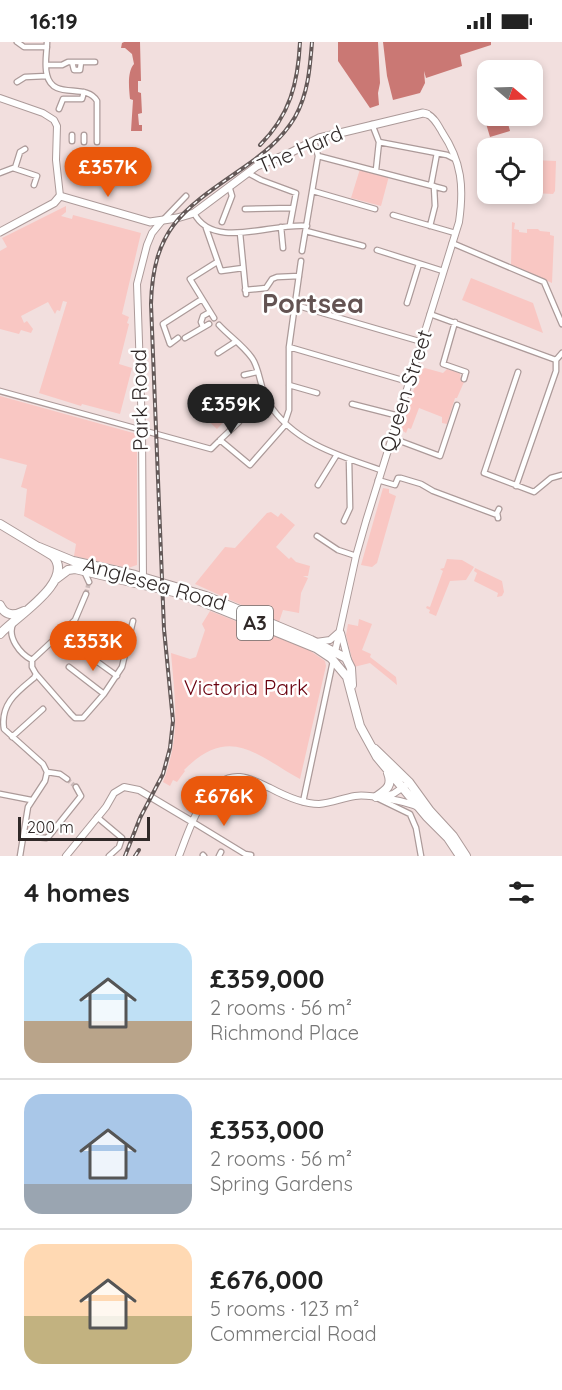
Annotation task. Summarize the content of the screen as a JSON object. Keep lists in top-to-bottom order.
{
  "streets": {
    "main road": ["The Hard", "Anglesea Road", "A3"],
    "street": ["Queen Street", "Park Road"]
  },
  "crossings": [
    ["The Hard", "Queen Street"],
    ["The Hard", "Park Road"],
    ["Queen Street", "Anglesea Road"],
    ["Queen Street", "A3"],
    ["Park Road", "Anglesea Road"],
    ["Anglesea Road", "A3"]
  ],
  "districts": ["Portsea"],
  "parks": ["Victoria Park"],
  "scale_bar": "200 m",
  "north": "right",
  "page": {
    "status": "16:19",
    "price": [
      "£357K",
      "£359K",
      "£353K",
      "£676K"
    ],
    "scale": "200 m",
    "heading": "4 homes",
    "list": [
      {
        "name": "£359,000",
        "note": "2 rooms · 56 m² · Richmond Place"
      },
      {
        "name": "£353,000",
        "note": "2 rooms · 56 m² · Spring Gardens"
      },
      {
        "name": "£676,000",
        "note": "5 rooms · 123 m² · Commercial Road"
      }
    ]
  }
}
